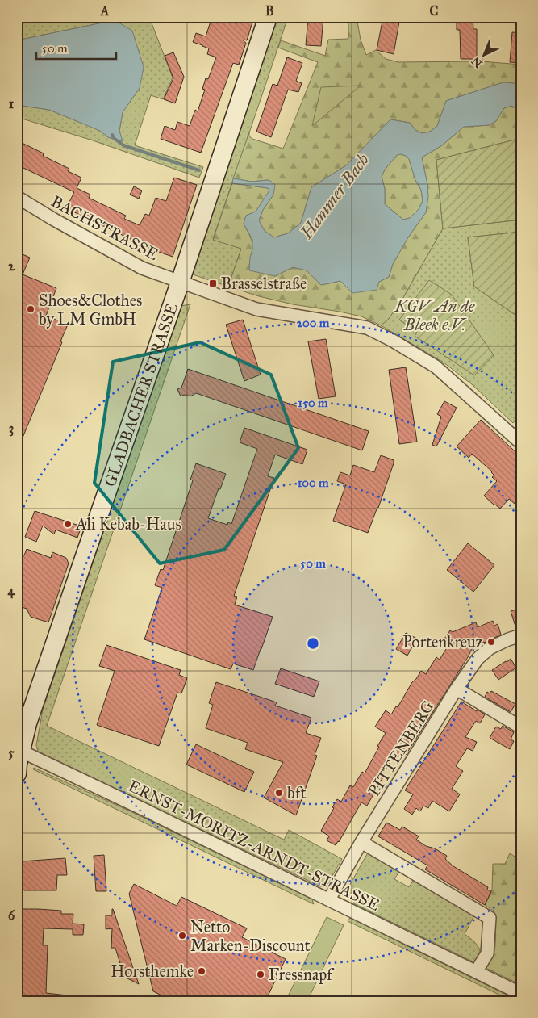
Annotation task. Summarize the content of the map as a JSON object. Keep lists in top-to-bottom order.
{
  "streets": {
    "main road": ["GLADBACHER STRASSE"],
    "street": ["BACHSTRASSE", "PITTENBERG", "ERNST-MORITZ-ARNDT-STRASSE"]
  },
  "crossings": [
    ["BACHSTRASSE", "GLADBACHER STRASSE"],
    ["GLADBACHER STRASSE", "ERNST-MORITZ-ARNDT-STRASSE"],
    ["PITTENBERG", "ERNST-MORITZ-ARNDT-STRASSE"]
  ],
  "water": ["Hammer Bach"],
  "parks": ["KGV An de Bleek e.V."],
  "places": {
    "transit": ["Brasselstraße"],
    "other": [
      "Shoes&Clothes by LM GmbH",
      "Ali Kebab-Haus",
      "Portenkreuz",
      "bft",
      "Netto Marken-Discount",
      "Horsthemke",
      "Fressnapf"
    ]
  },
  "scale_bar": "50 m",
  "north": "bottom left",
  "grid": {
    "columns": ["A", "B", "C"],
    "rows": [
      "1",
      "2",
      "3",
      "4",
      "5",
      "6"
    ]
  },
  "rings": [
    "200 m",
    "150 m",
    "100 m",
    "50 m"
  ]
}
